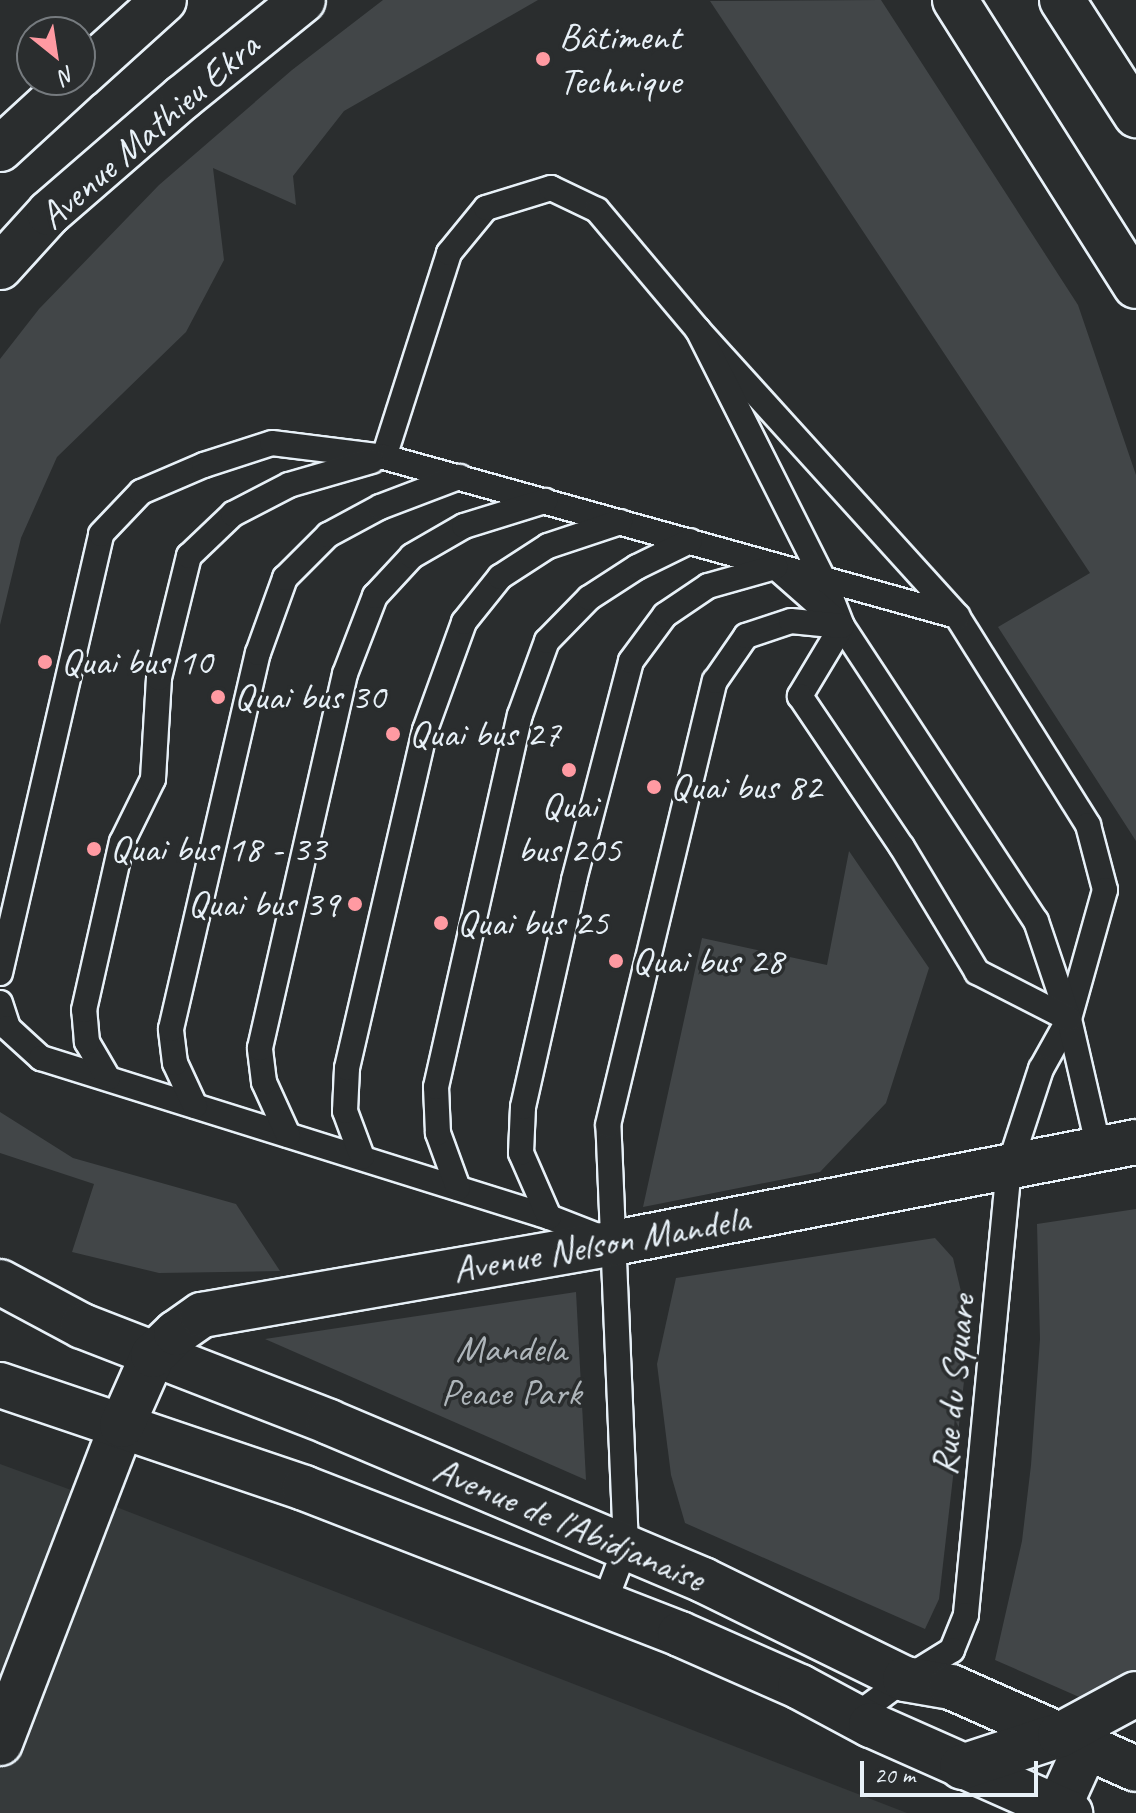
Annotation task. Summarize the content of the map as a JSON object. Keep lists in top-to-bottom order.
{
  "streets": {
    "main road": ["Avenue Mathieu Ekra", "Avenue Nelson Mandela", "Avenue de l'Abidjanaise"],
    "lane": ["Rue du Square"]
  },
  "crossings": [
    ["Avenue Nelson Mandela", "Rue du Square"],
    ["Avenue Nelson Mandela", "Avenue de l'Abidjanaise"],
    ["Rue du Square", "Avenue de l'Abidjanaise"]
  ],
  "parks": ["Mandela Peace Park"],
  "places": [
    "Bâtiment Technique",
    "Quai bus 10",
    "Quai bus 30",
    "Quai bus 27",
    "Quai bus 205",
    "Quai bus 82",
    "Quai bus 18 - 33",
    "Quai bus 39",
    "Quai bus 25",
    "Quai bus 28"
  ],
  "scale_bar": "20 m",
  "north": "bottom right"
}
